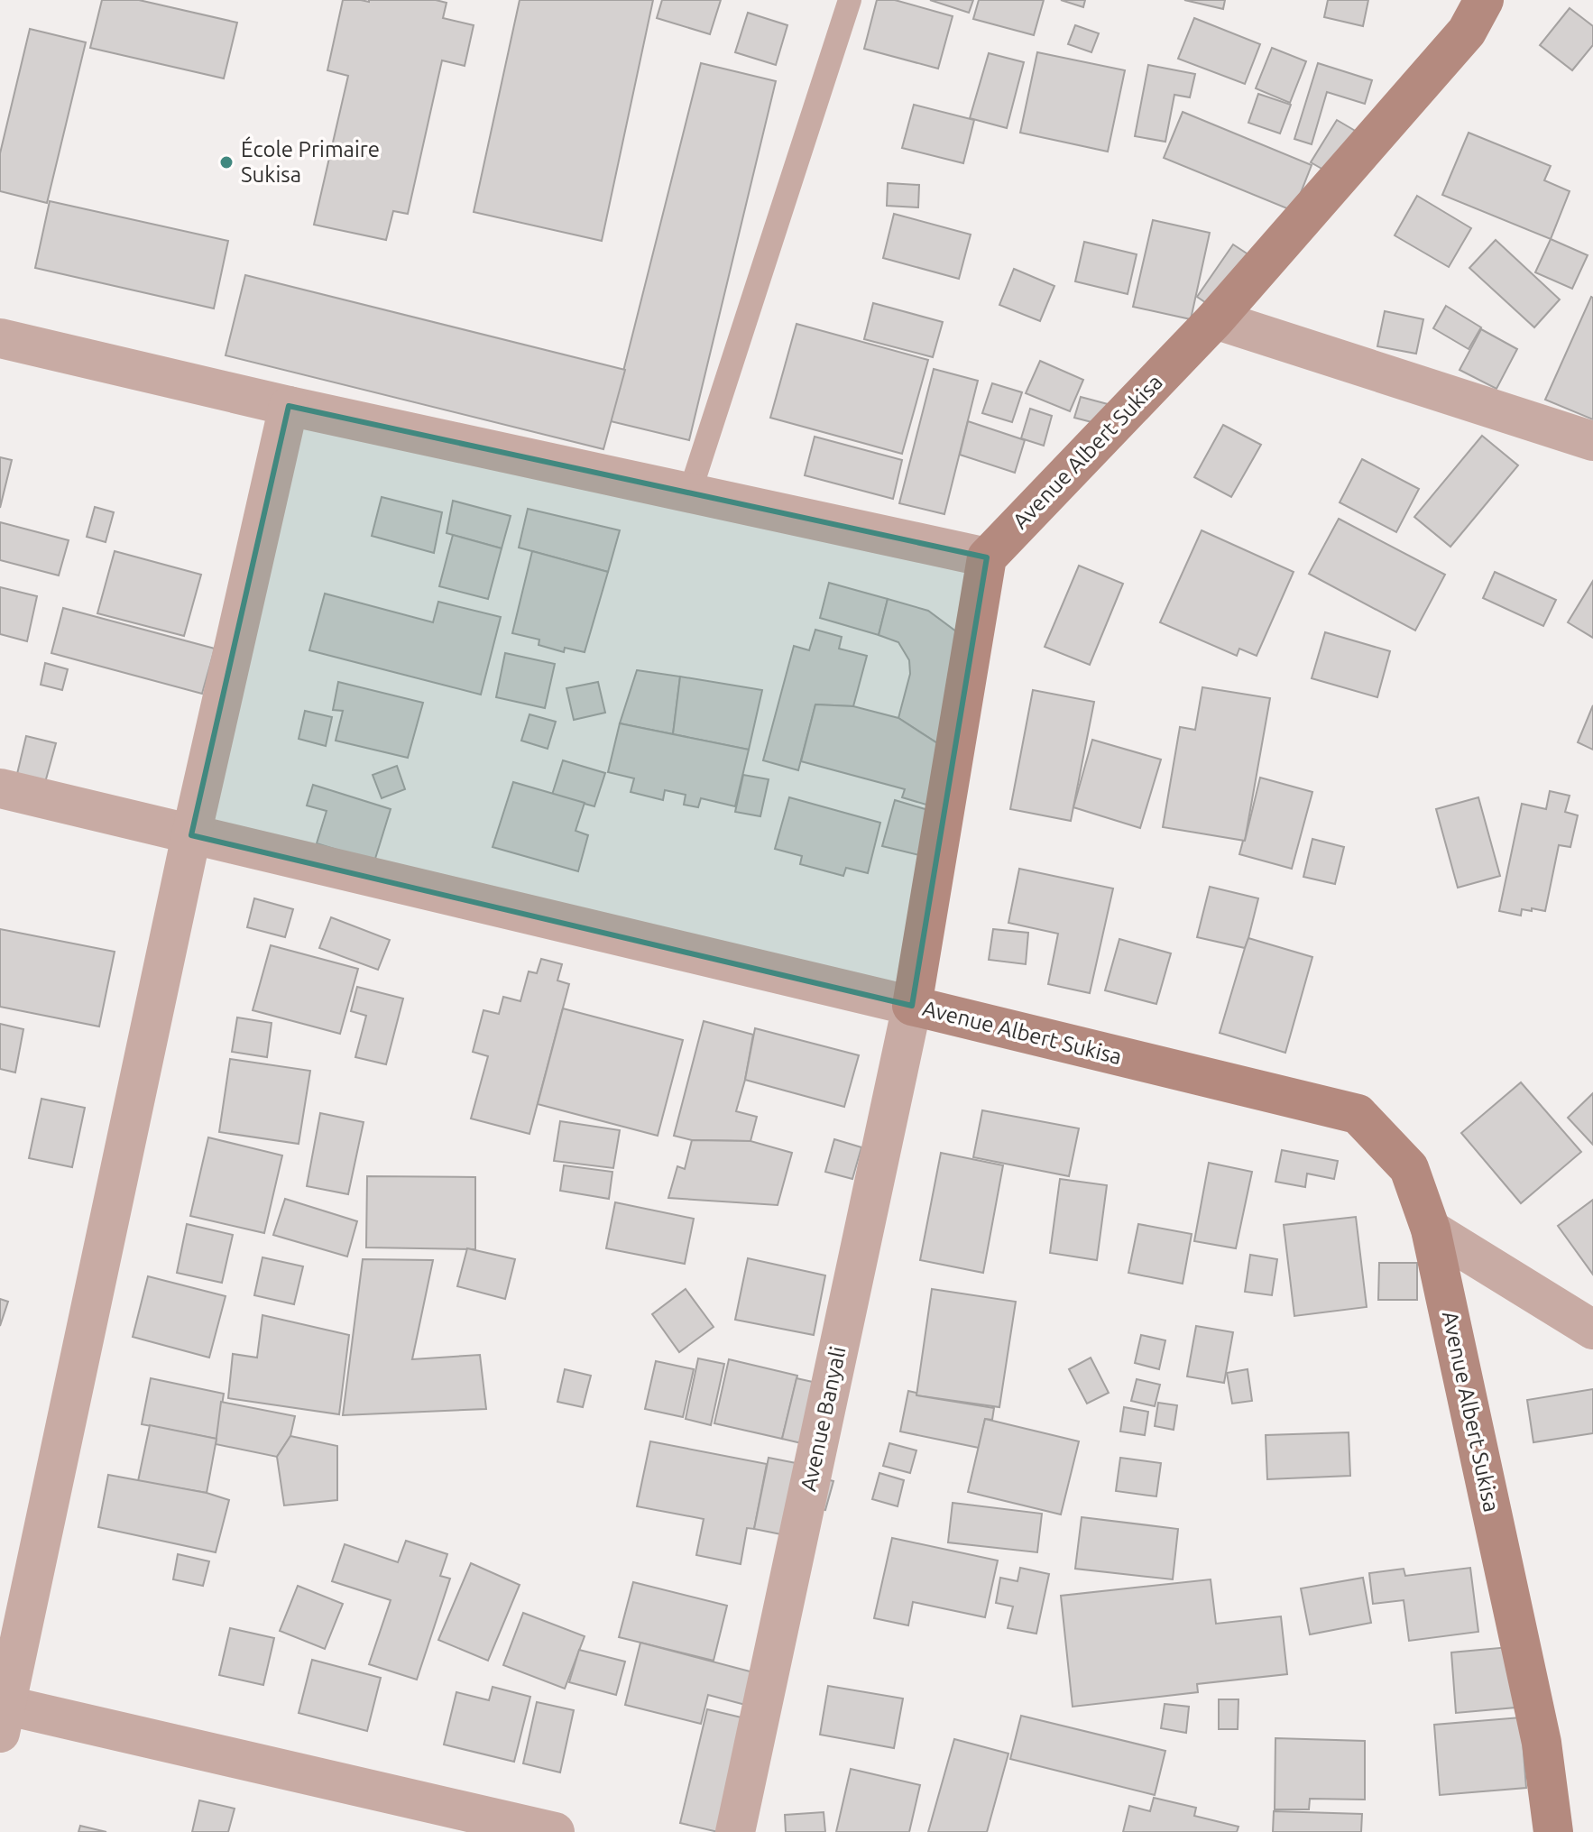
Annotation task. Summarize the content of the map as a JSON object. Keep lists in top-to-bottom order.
{
  "streets": {
    "street": ["Avenue Albert Sukisa", "Avenue Banyali"]
  },
  "crossings": [
    ["Avenue Albert Sukisa", "Avenue Banyali"]
  ],
  "places": ["École Primaire Sukisa"]
}
